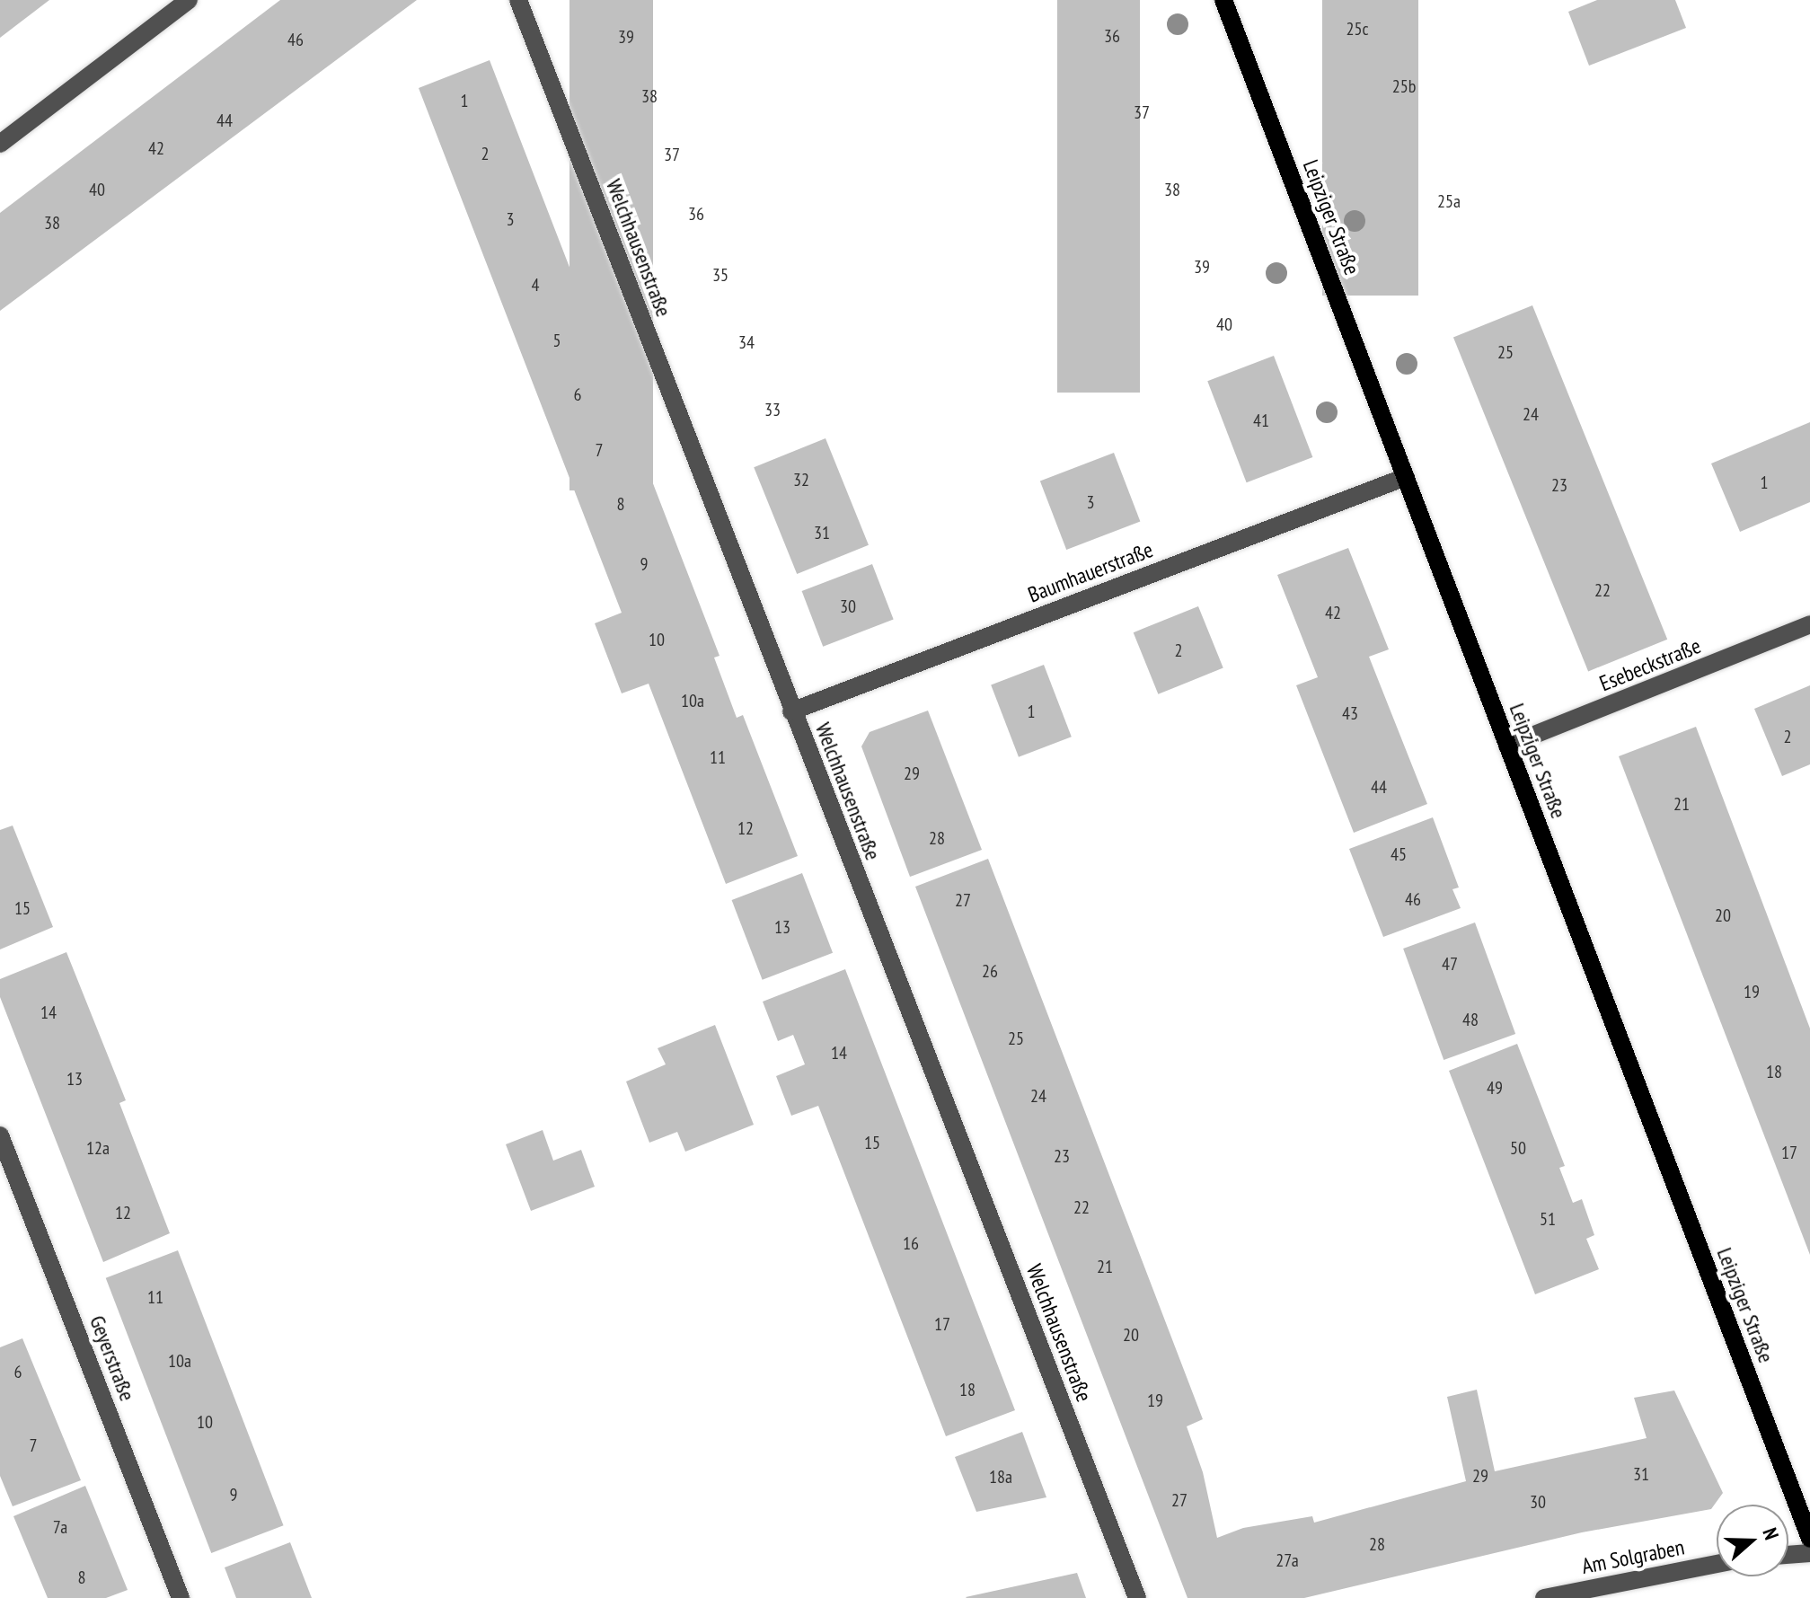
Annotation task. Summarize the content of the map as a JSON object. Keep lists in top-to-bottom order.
{
  "streets": {
    "main road": ["Leipziger Straße"],
    "street": [
      "Welchhausenstraße",
      "Baumhauerstraße",
      "Esebeckstraße",
      "Geyerstraße",
      "Am Solgraben"
    ]
  },
  "crossings": [
    ["Leipziger Straße", "Baumhauerstraße"],
    ["Leipziger Straße", "Esebeckstraße"],
    ["Welchhausenstraße", "Baumhauerstraße"]
  ],
  "house_numbers": [
    "25c",
    "36",
    "39",
    "46",
    "25b",
    "38",
    "1",
    "37",
    "44",
    "42",
    "2",
    "37",
    "40",
    "38",
    "25a",
    "36",
    "3",
    "38",
    "39",
    "35",
    "4",
    "40",
    "5",
    "34",
    "25",
    "6",
    "33",
    "24",
    "41",
    "7",
    "32",
    "1",
    "23",
    "3",
    "8",
    "31",
    "9",
    "22",
    "30",
    "42",
    "10",
    "2",
    "10a",
    "1",
    "43",
    "2",
    "11",
    "29",
    "44",
    "21",
    "12",
    "28",
    "45",
    "46",
    "27",
    "15",
    "20",
    "13",
    "47",
    "26",
    "19",
    "14",
    "48",
    "25",
    "14",
    "18",
    "13",
    "49",
    "24",
    "15",
    "12a",
    "50",
    "17",
    "23",
    "22",
    "12",
    "51",
    "16",
    "21",
    "11",
    "17",
    "20",
    "10a",
    "6",
    "18",
    "19",
    "10",
    "7",
    "31",
    "29",
    "18a",
    "9",
    "27",
    "30",
    "7a",
    "28",
    "27a",
    "8"
  ],
  "north": "right"
}
